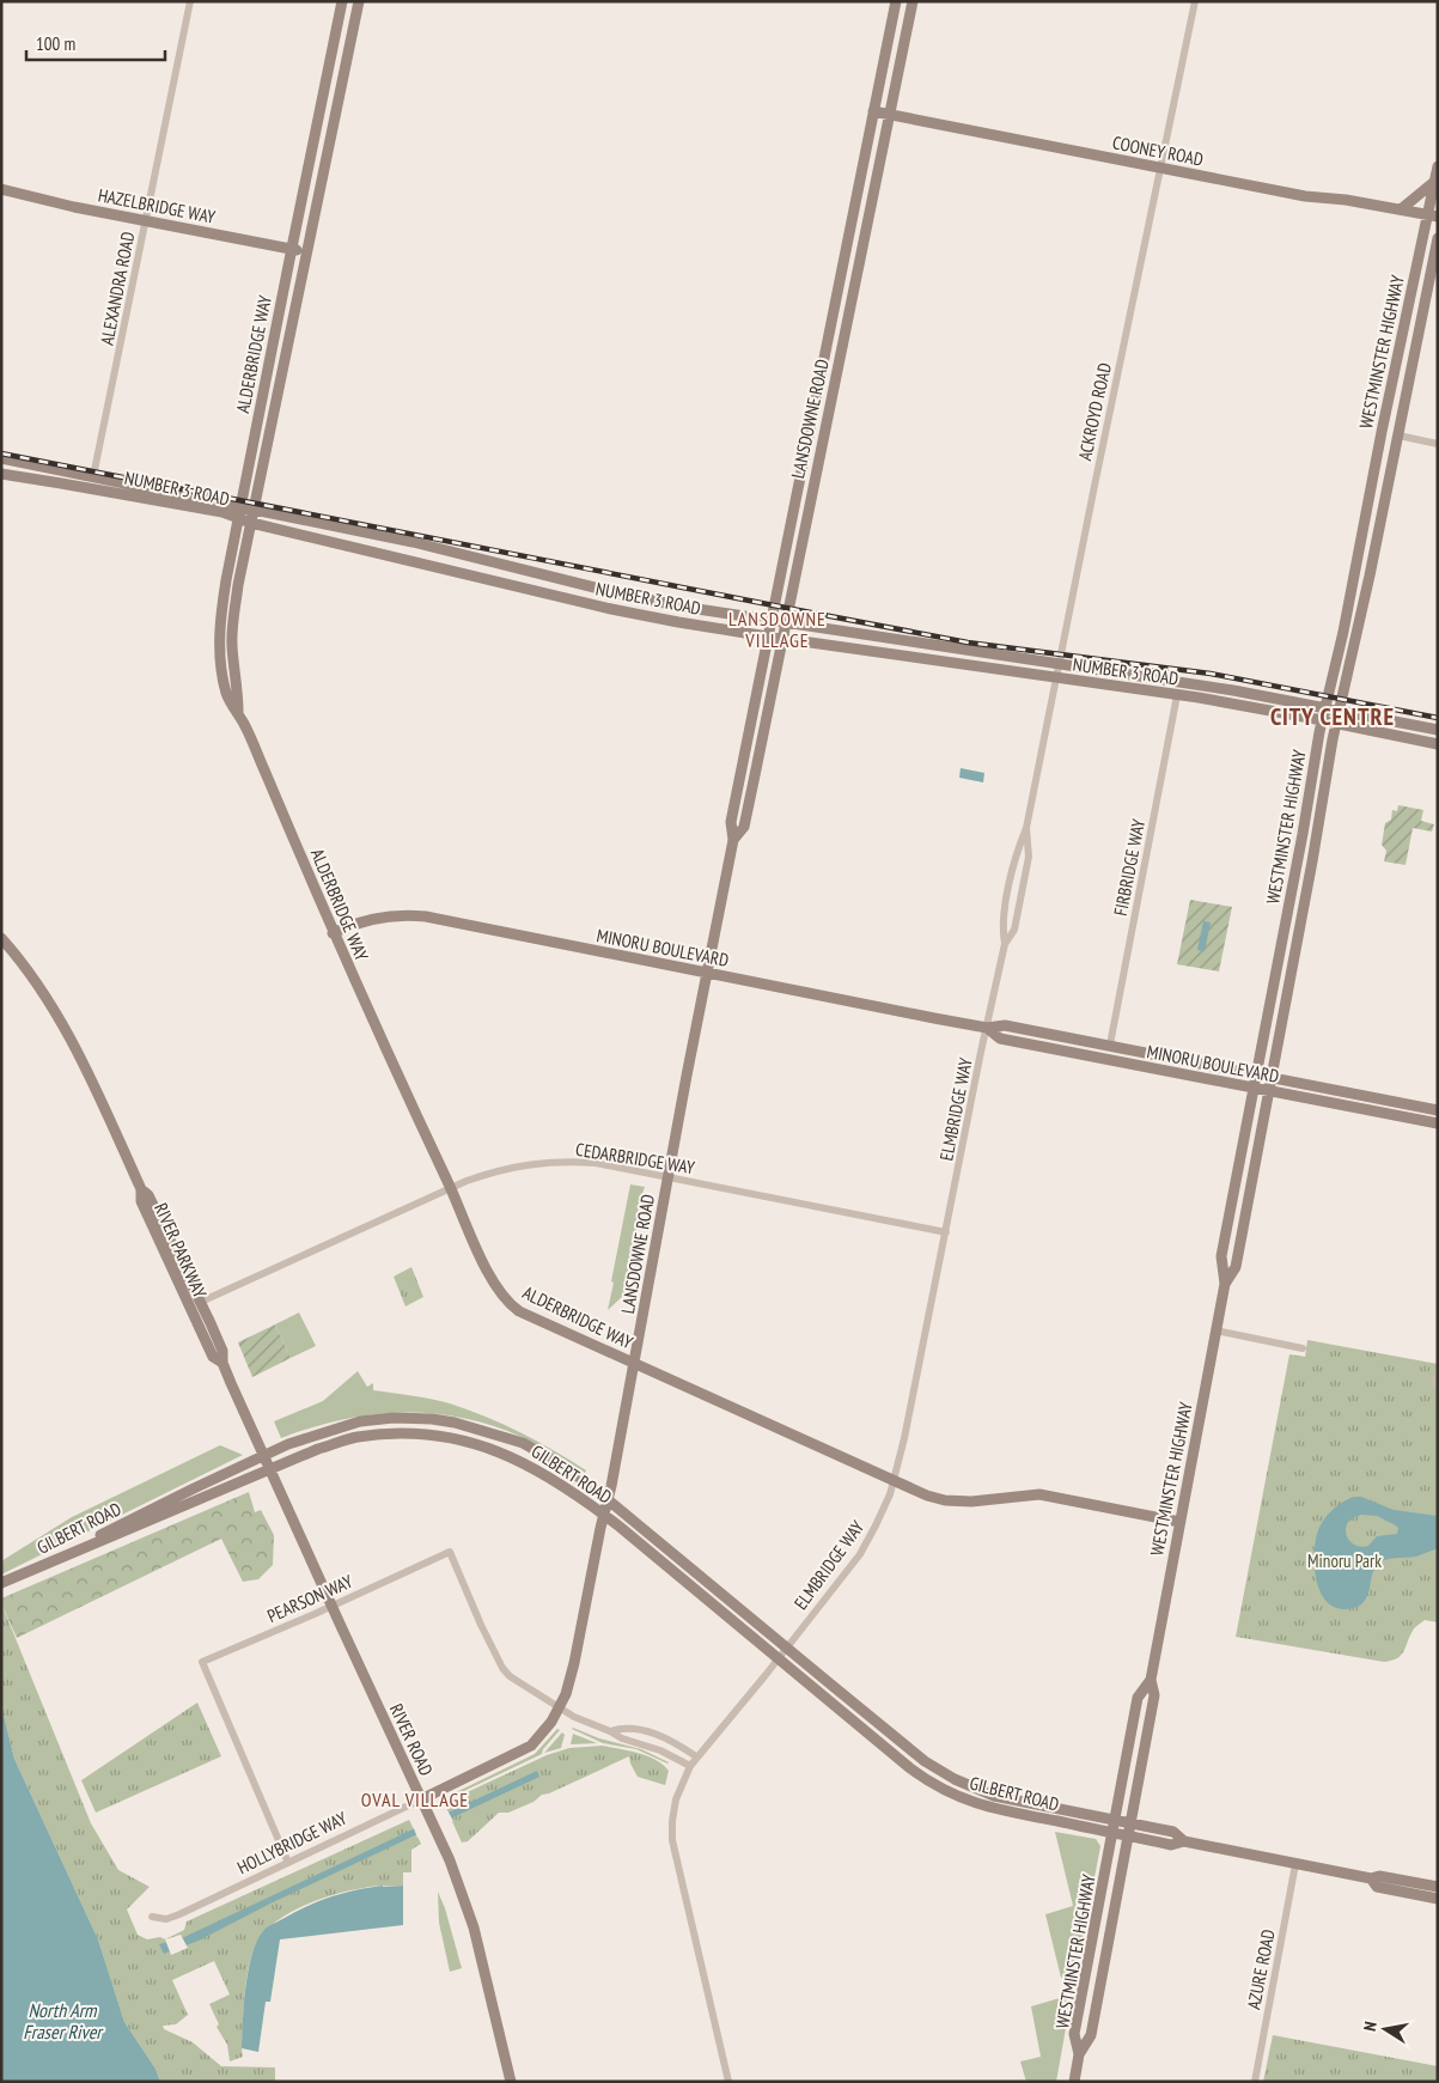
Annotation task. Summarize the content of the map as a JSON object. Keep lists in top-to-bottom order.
{
  "streets": {
    "main road": [
      "COONEY ROAD",
      "HAZELBRIDGE WAY",
      "WESTMINSTER HIGHWAY",
      "ALDERBRIDGE WAY",
      "LANSDOWNE ROAD",
      "NUMBER 3 ROAD",
      "MINORU BOULEVARD",
      "RIVER PARKWAY",
      "GILBERT ROAD",
      "RIVER ROAD",
      "HOLLYBRIDGE WAY"
    ],
    "street": [
      "ALEXANDRA ROAD",
      "ACKROYD ROAD",
      "FIRBRIDGE WAY",
      "ELMBRIDGE WAY",
      "CEDARBRIDGE WAY",
      "PEARSON WAY",
      "AZURE ROAD"
    ]
  },
  "crossings": [
    ["COONEY ROAD", "WESTMINSTER HIGHWAY"],
    ["COONEY ROAD", "ACKROYD ROAD"],
    ["COONEY ROAD", "LANSDOWNE ROAD"],
    ["HAZELBRIDGE WAY", "ALEXANDRA ROAD"],
    ["HAZELBRIDGE WAY", "ALDERBRIDGE WAY"],
    ["ALEXANDRA ROAD", "NUMBER 3 ROAD"],
    ["WESTMINSTER HIGHWAY", "ALDERBRIDGE WAY"],
    ["WESTMINSTER HIGHWAY", "NUMBER 3 ROAD"],
    ["WESTMINSTER HIGHWAY", "MINORU BOULEVARD"],
    ["WESTMINSTER HIGHWAY", "GILBERT ROAD"],
    ["ALDERBRIDGE WAY", "LANSDOWNE ROAD"],
    ["ALDERBRIDGE WAY", "NUMBER 3 ROAD"],
    ["ALDERBRIDGE WAY", "MINORU BOULEVARD"],
    ["ALDERBRIDGE WAY", "ELMBRIDGE WAY"],
    ["ALDERBRIDGE WAY", "CEDARBRIDGE WAY"],
    ["ACKROYD ROAD", "NUMBER 3 ROAD"],
    ["ACKROYD ROAD", "MINORU BOULEVARD"],
    ["ACKROYD ROAD", "ELMBRIDGE WAY"],
    ["LANSDOWNE ROAD", "NUMBER 3 ROAD"],
    ["LANSDOWNE ROAD", "MINORU BOULEVARD"],
    ["LANSDOWNE ROAD", "CEDARBRIDGE WAY"],
    ["LANSDOWNE ROAD", "GILBERT ROAD"],
    ["LANSDOWNE ROAD", "PEARSON WAY"],
    ["LANSDOWNE ROAD", "HOLLYBRIDGE WAY"],
    ["NUMBER 3 ROAD", "FIRBRIDGE WAY"],
    ["FIRBRIDGE WAY", "MINORU BOULEVARD"],
    ["MINORU BOULEVARD", "ELMBRIDGE WAY"],
    ["ELMBRIDGE WAY", "CEDARBRIDGE WAY"],
    ["ELMBRIDGE WAY", "GILBERT ROAD"],
    ["CEDARBRIDGE WAY", "RIVER PARKWAY"],
    ["RIVER PARKWAY", "GILBERT ROAD"],
    ["RIVER PARKWAY", "RIVER ROAD"],
    ["GILBERT ROAD", "RIVER ROAD"],
    ["GILBERT ROAD", "AZURE ROAD"],
    ["PEARSON WAY", "RIVER ROAD"],
    ["PEARSON WAY", "HOLLYBRIDGE WAY"],
    ["RIVER ROAD", "HOLLYBRIDGE WAY"]
  ],
  "districts": ["LANSDOWNE VILLAGE", "CITY CENTRE", "OVAL VILLAGE"],
  "water": ["North Arm Fraser River"],
  "parks": ["Minoru Park"],
  "scale_bar": "100 m",
  "north": "left"
}
